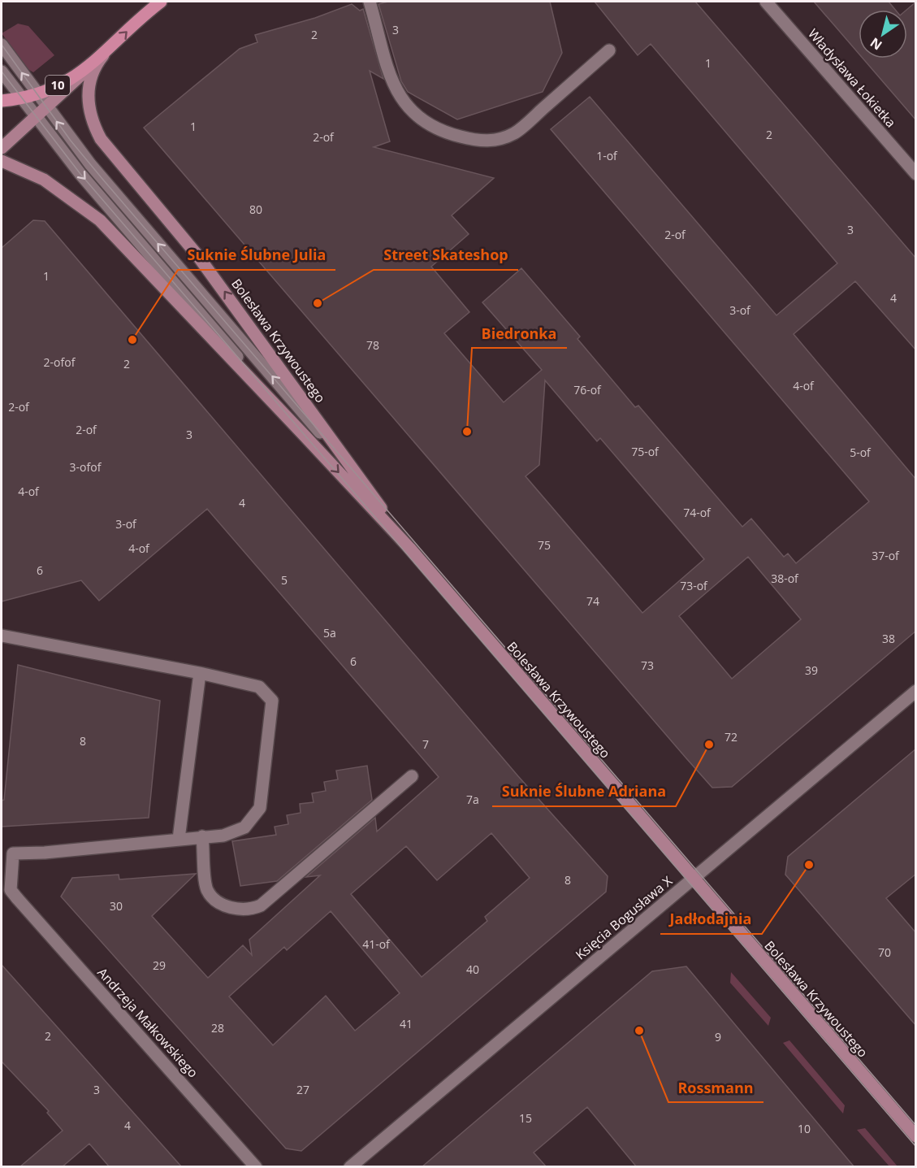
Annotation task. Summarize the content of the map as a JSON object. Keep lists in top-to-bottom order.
{
  "streets": {
    "main road": ["10"],
    "street": [
      "Władysława Łokietka",
      "Bolesława Krzywoustego",
      "Księcia Bogusława X",
      "Andrzeja Małkowskiego"
    ]
  },
  "crossings": [
    ["10", "Bolesława Krzywoustego"],
    ["Bolesława Krzywoustego", "Księcia Bogusława X"]
  ],
  "places": [
    "Street Skateshop",
    "Suknie Ślubne Julia",
    "Biedronka",
    "Suknie Ślubne Adriana",
    "Jadłodajnia",
    "Rossmann"
  ],
  "house_numbers": [
    "3",
    "2",
    "1",
    "1",
    "2",
    "2-of",
    "1-of",
    "80",
    "3",
    "2-of",
    "1",
    "4",
    "3-of",
    "78",
    "2-ofof",
    "2",
    "4-of",
    "76-of",
    "2-of",
    "2-of",
    "3",
    "75-of",
    "5-of",
    "3-ofof",
    "4-of",
    "4",
    "74-of",
    "3-of",
    "75",
    "4-of",
    "37-of",
    "6",
    "38-of",
    "5",
    "73-of",
    "74",
    "5a",
    "38",
    "6",
    "73",
    "39",
    "72",
    "8",
    "7",
    "7a",
    "8",
    "30",
    "41-of",
    "70",
    "29",
    "40",
    "41",
    "28",
    "2",
    "9",
    "3",
    "27",
    "15",
    "4",
    "10"
  ],
  "north": "bottom left"
}
